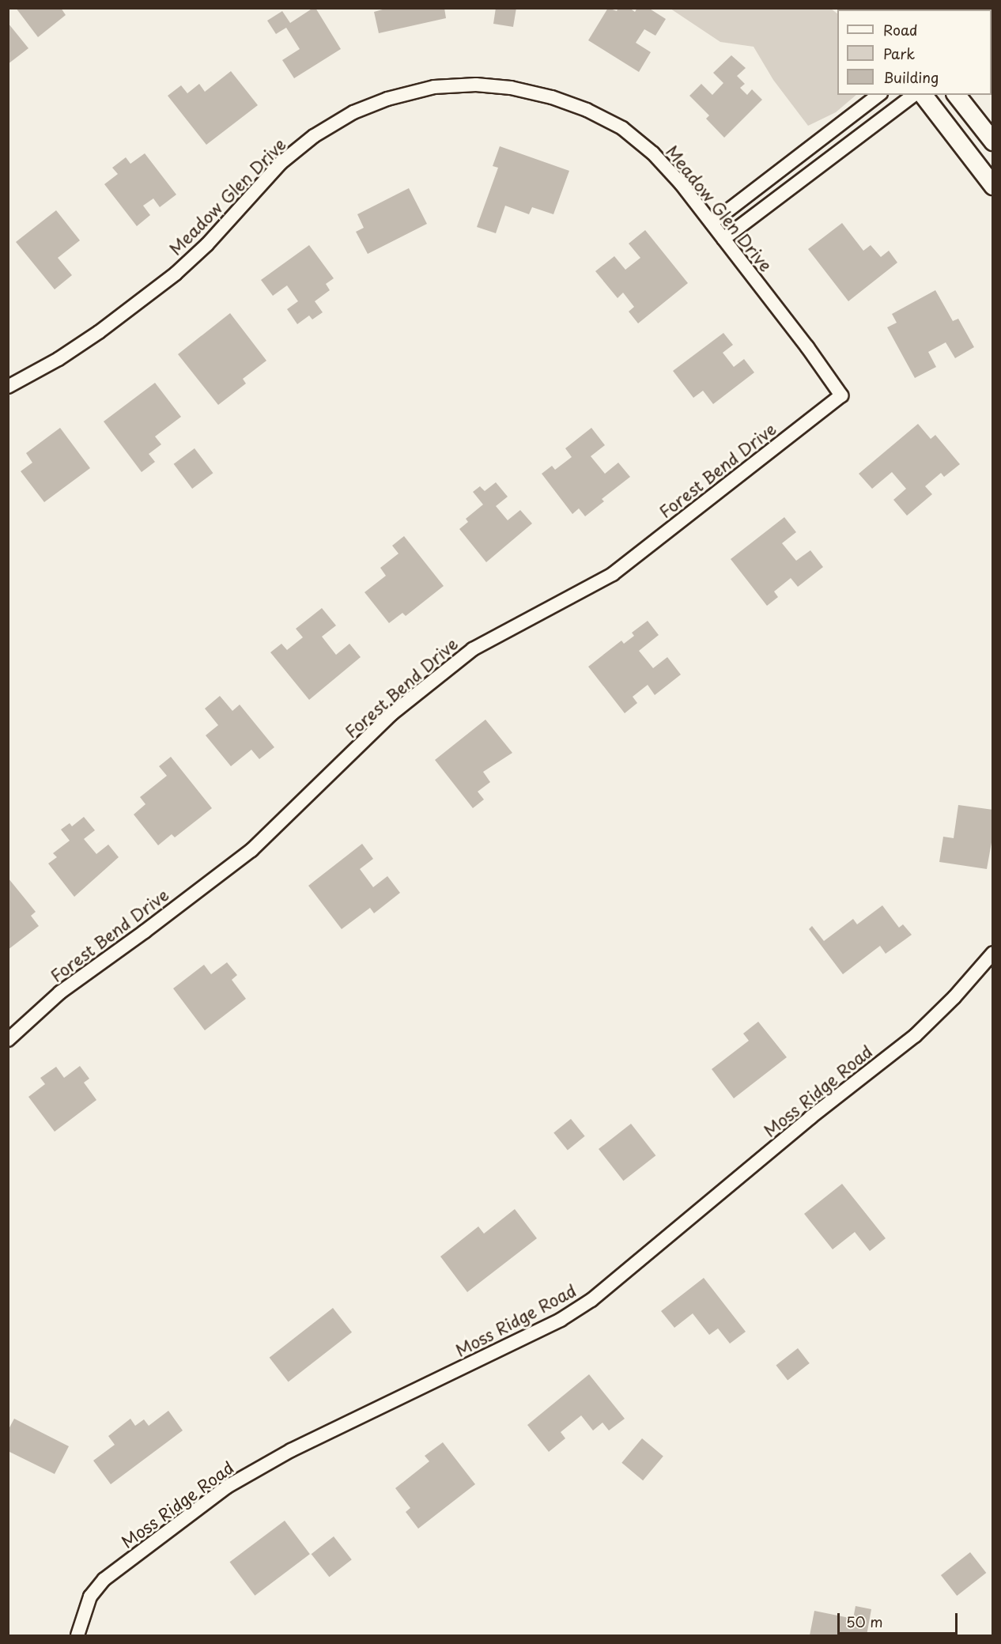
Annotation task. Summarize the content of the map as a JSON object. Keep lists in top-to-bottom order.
{
  "streets": {
    "street": ["Meadow Glen Drive", "Forest Bend Drive", "Moss Ridge Road"]
  },
  "crossings": [
    ["Meadow Glen Drive", "Forest Bend Drive"]
  ],
  "legend": ["Road", "Park", "Building"],
  "scale_bar": "50 m"
}
